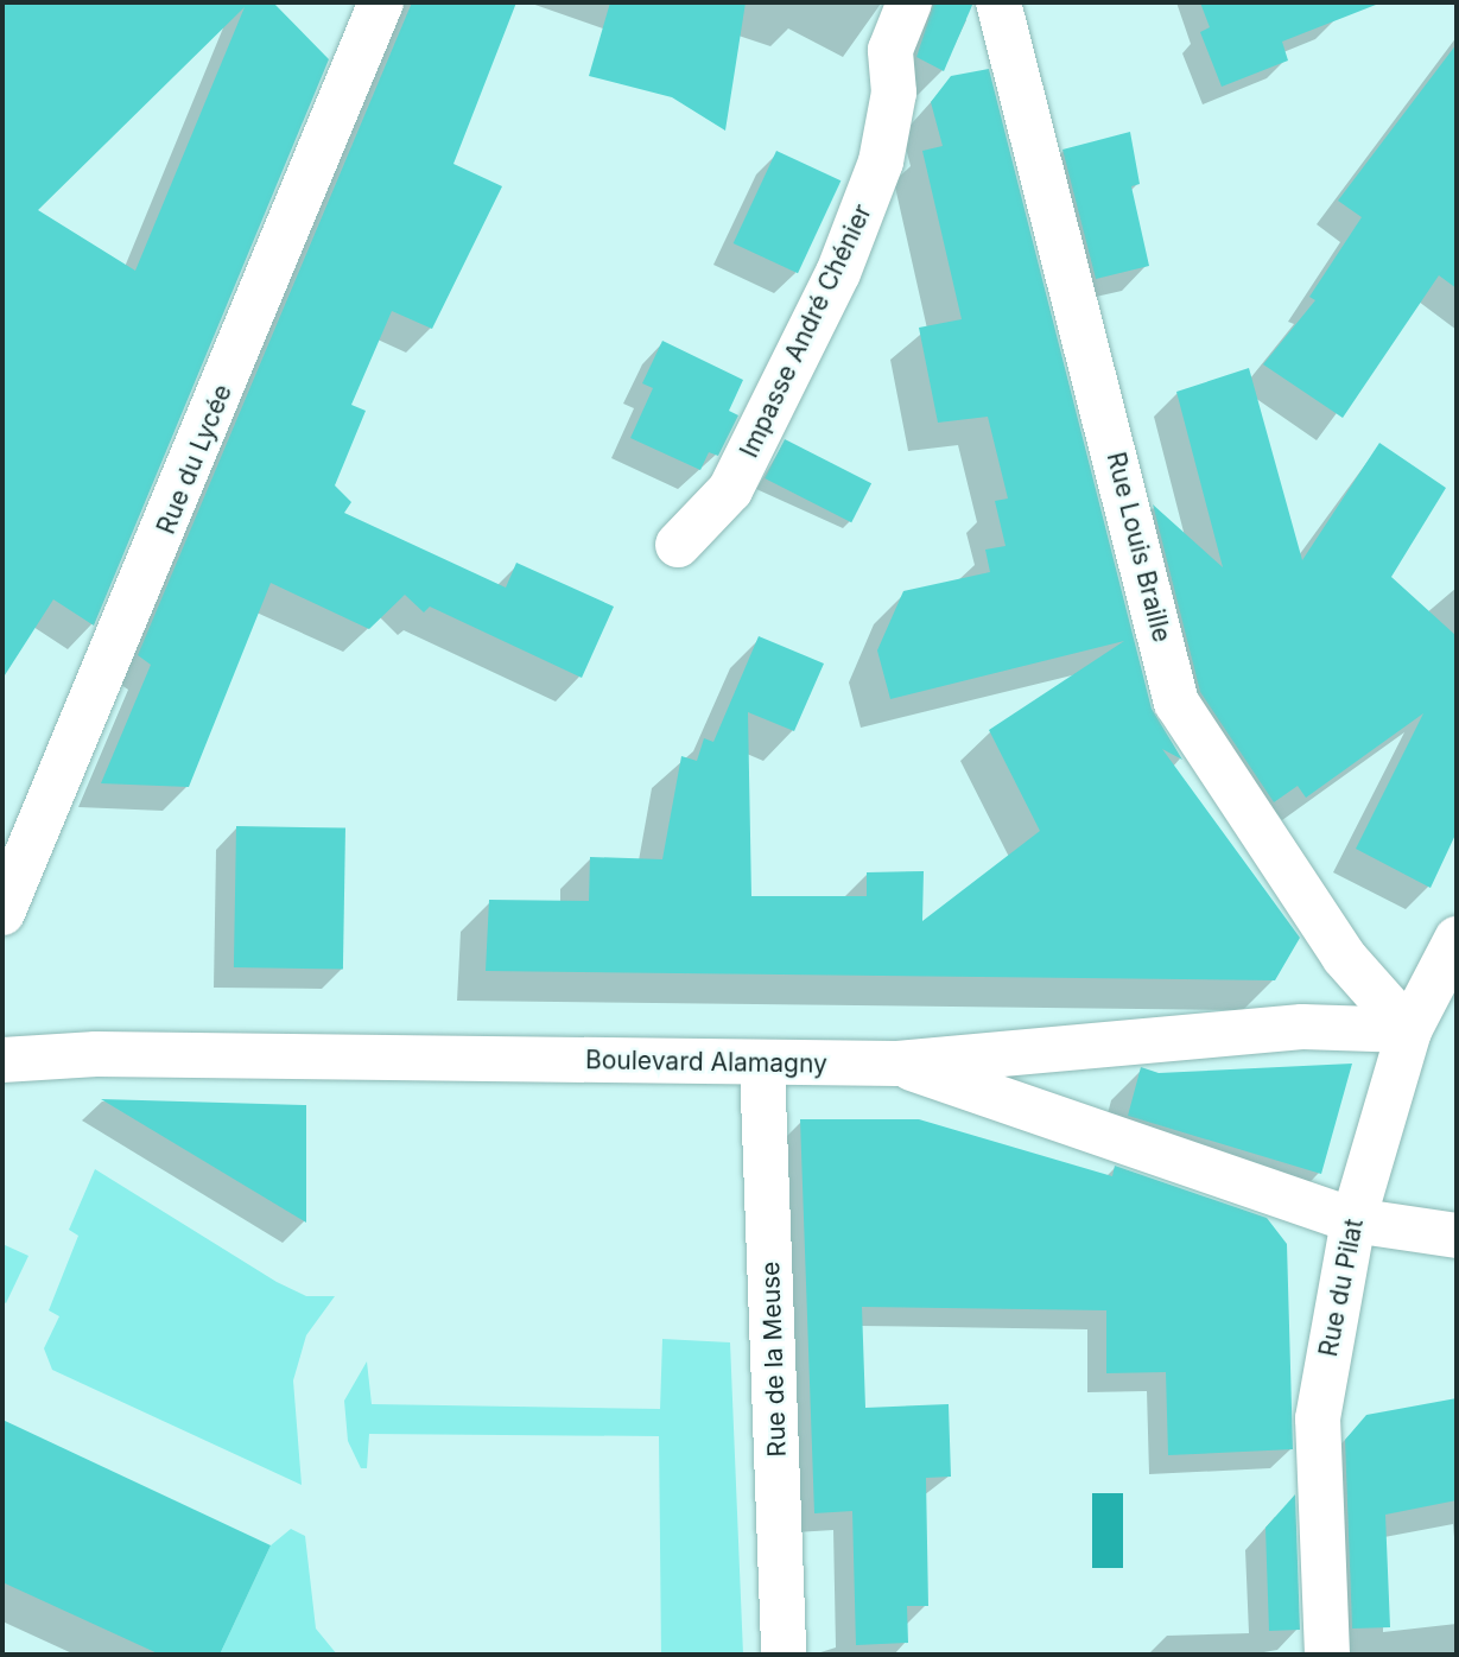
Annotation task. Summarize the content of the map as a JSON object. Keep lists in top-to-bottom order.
{
  "streets": {
    "street": [
      "Impasse André Chénier",
      "Rue du Lycée",
      "Rue Louis Braille",
      "Boulevard Alamagny",
      "Rue du Pilat",
      "Rue de la Meuse"
    ]
  },
  "crossings": [
    ["Rue Louis Braille", "Boulevard Alamagny"],
    ["Rue Louis Braille", "Rue du Pilat"],
    ["Boulevard Alamagny", "Rue du Pilat"],
    ["Boulevard Alamagny", "Rue de la Meuse"]
  ]
}
